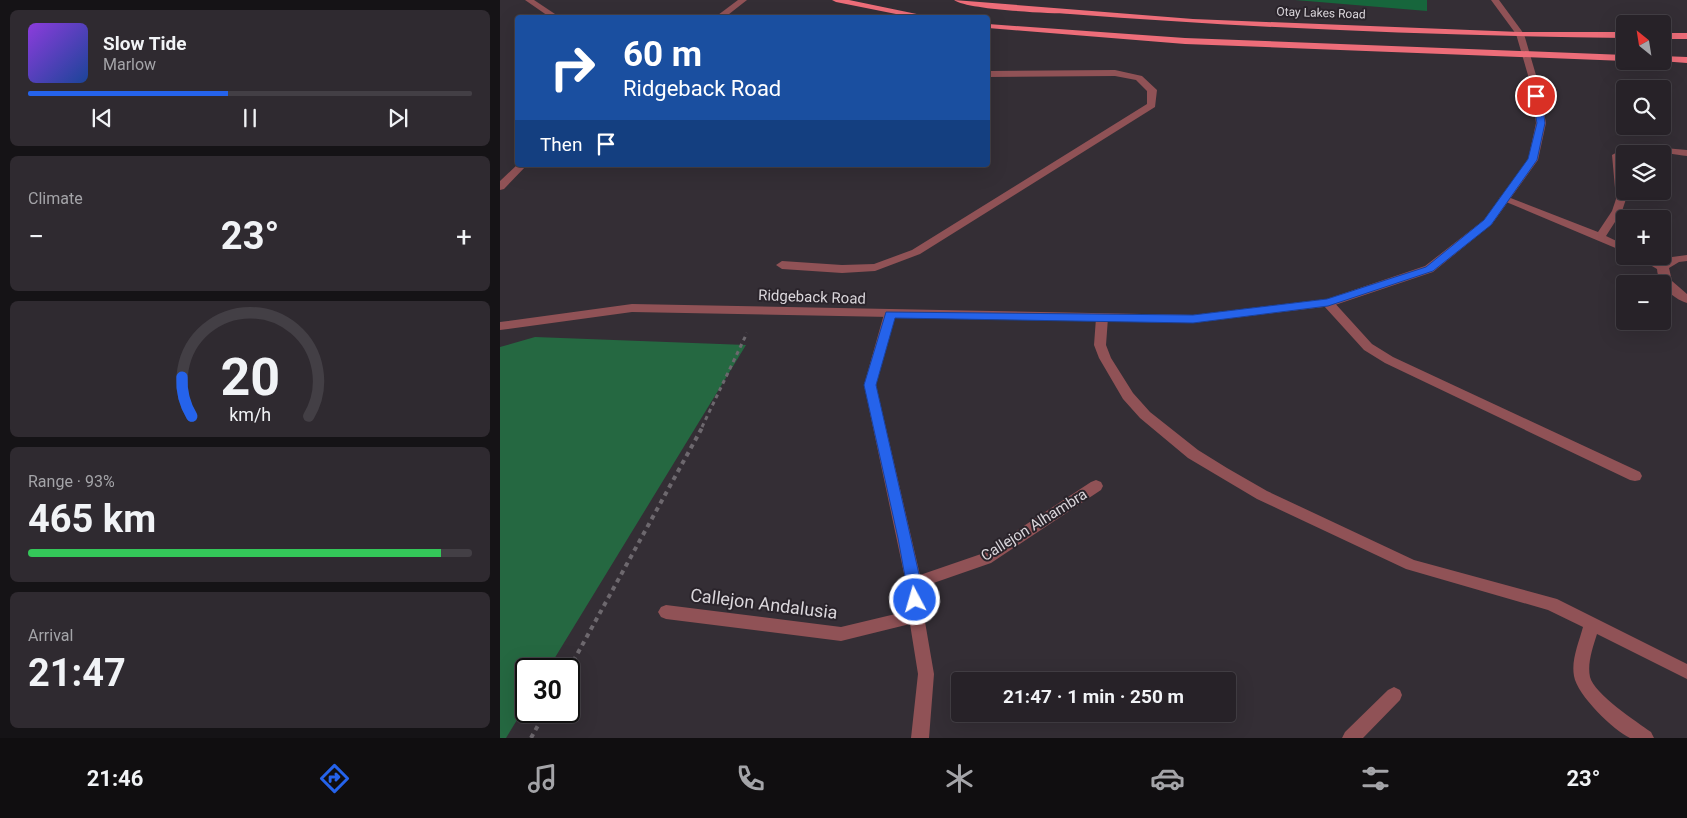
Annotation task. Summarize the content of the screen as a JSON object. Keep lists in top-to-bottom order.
{
  "streets": {
    "main road": ["Otay Lakes Road"],
    "street": ["Ridgeback Road", "Callejon Alhambra", "Callejon Andalusia"]
  },
  "crossings": [
    ["Otay Lakes Road", "Ridgeback Road"]
  ],
  "north": "top left",
  "page": {
    "map_buttons": ["+", "−"],
    "turn": ["60 m", "Ridgeback Road"],
    "song": ["Slow Tide", "Marlow"],
    "then": "Then",
    "tile": [
      "Climate",
      ["Range · 93%", "465 km"],
      ["Arrival", "21:47"]
    ],
    "heat": ["−", "23°", "+"],
    "limit": "30",
    "trip": "21:47 · 1 min · 250 m",
    "tabs": ["21:46", "23°"],
    "gauge": ["20", "km/h"]
  }
}
